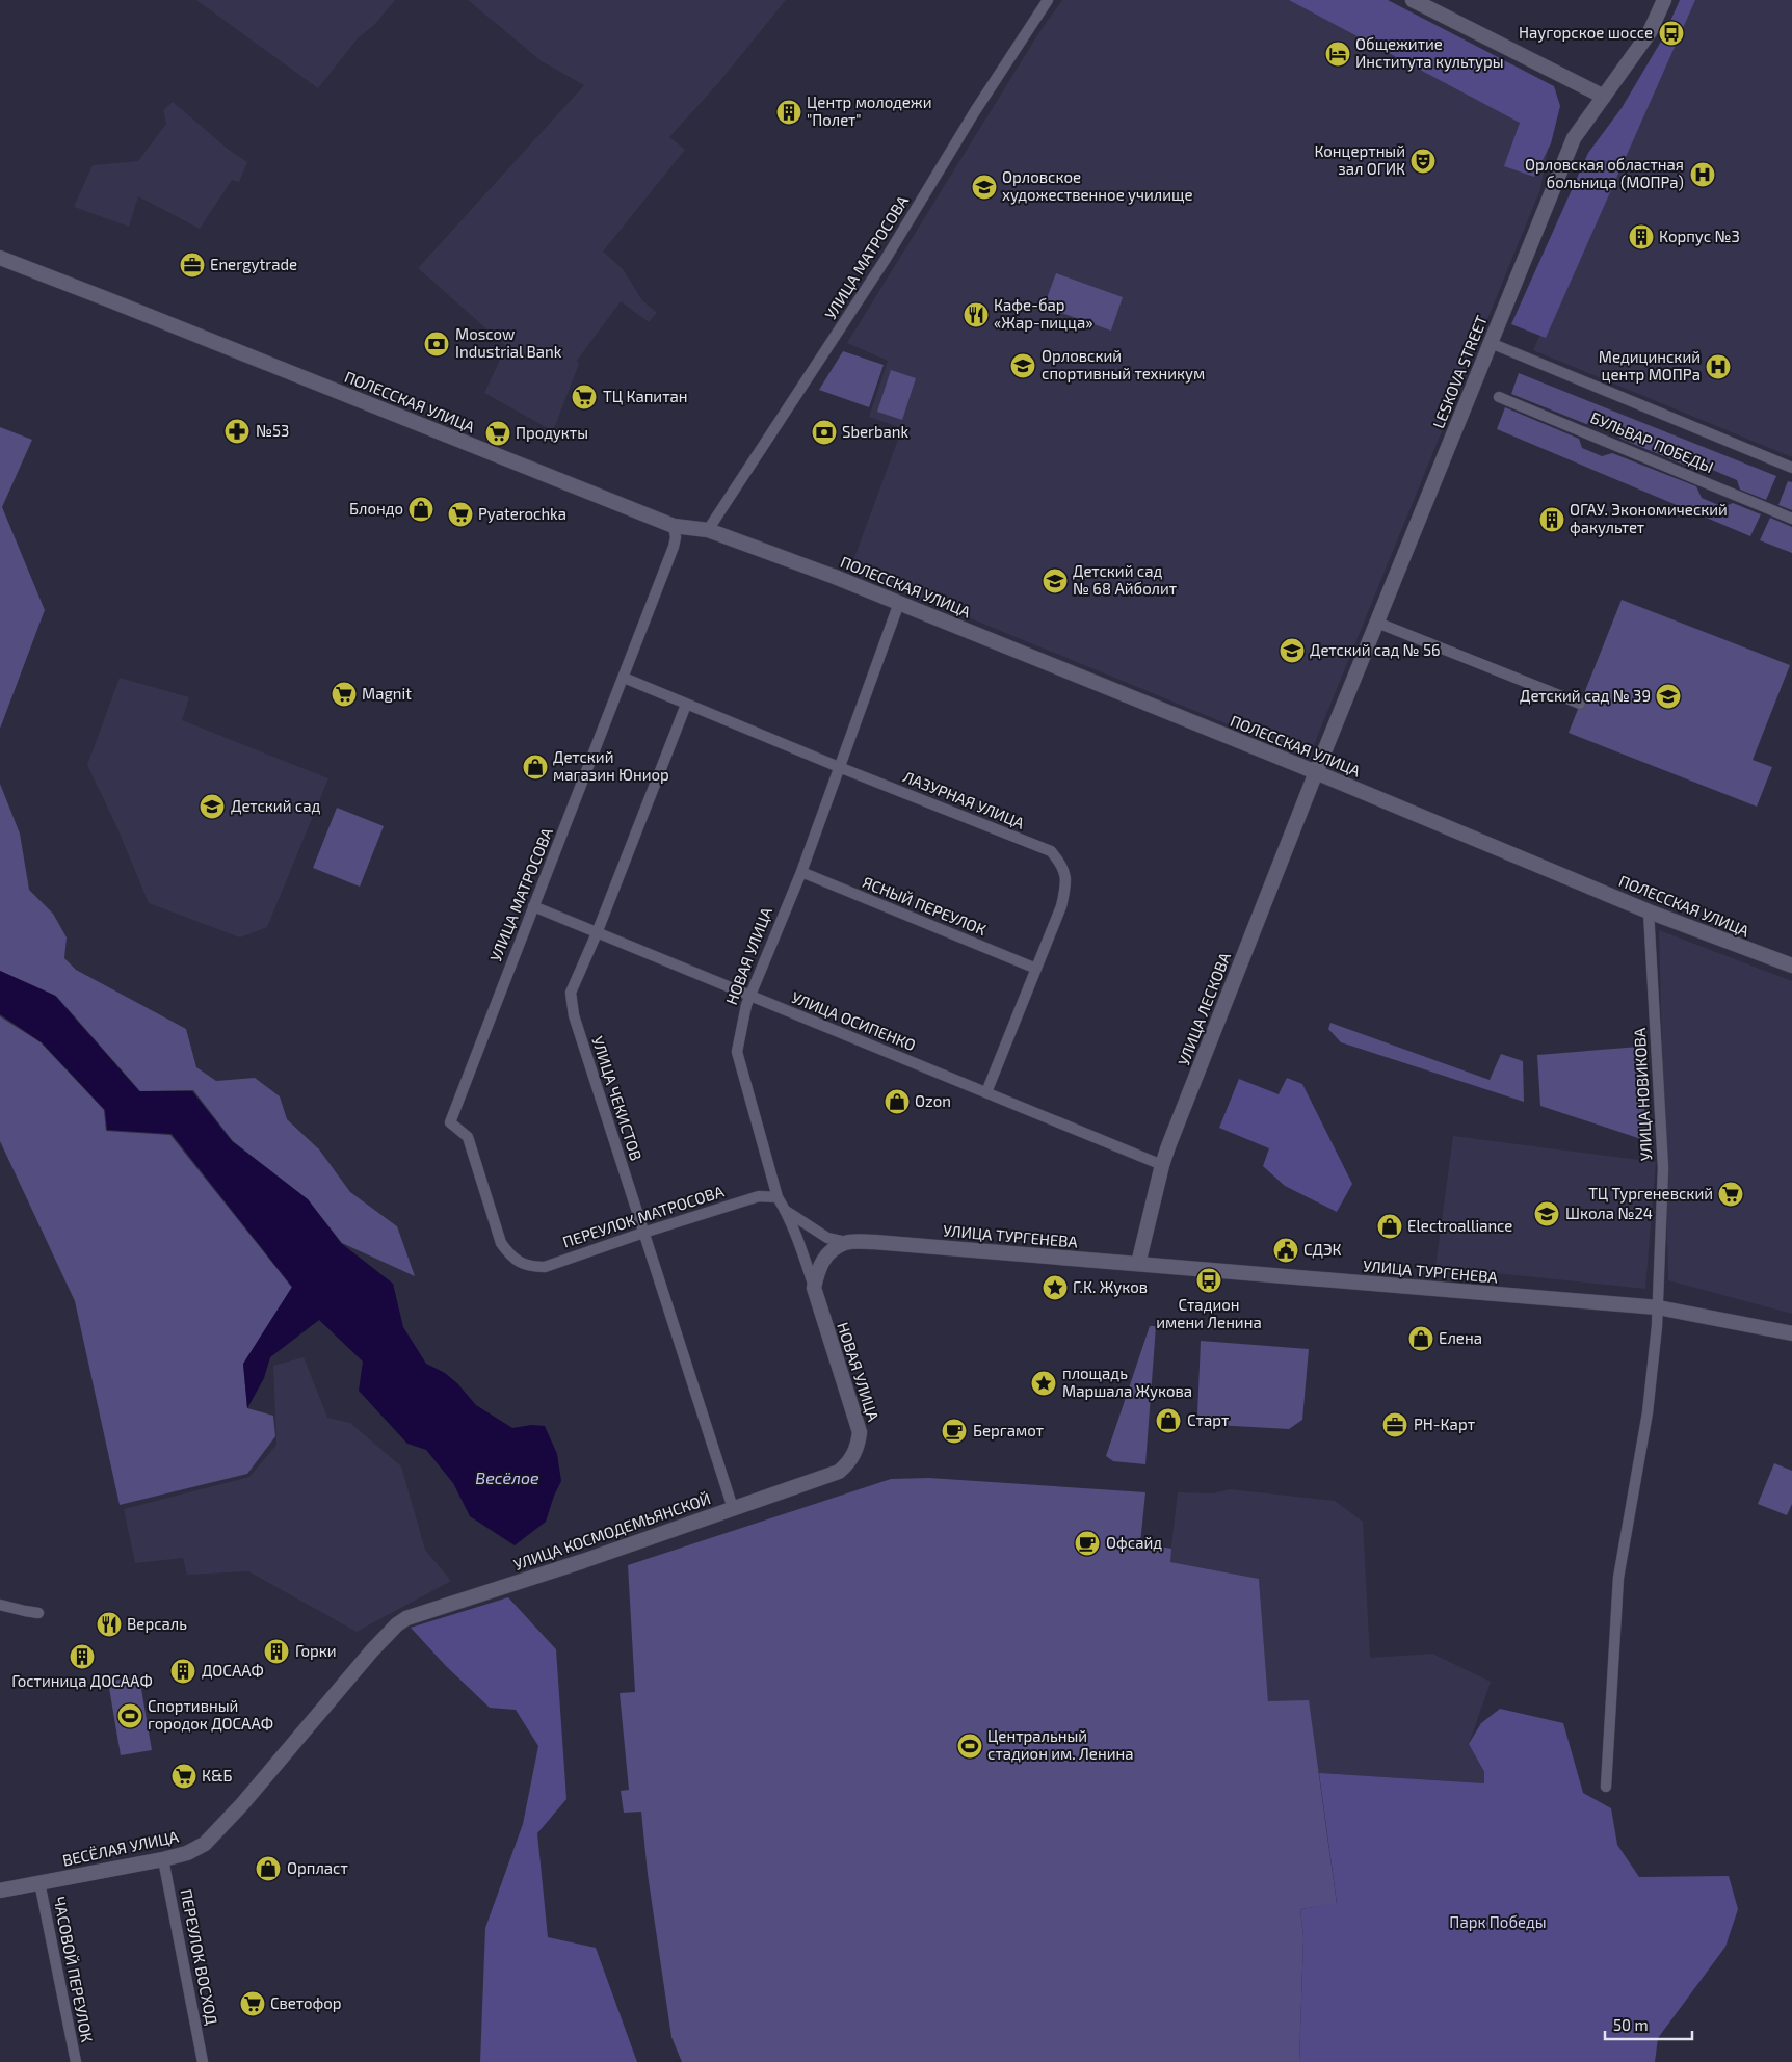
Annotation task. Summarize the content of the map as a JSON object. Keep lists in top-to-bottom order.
{
  "streets": {
    "street": [
      "УЛИЦА МАТРОСОВА",
      "LESKOVA STREET",
      "ПОЛЕССКАЯ УЛИЦА",
      "БУЛЬВАР ПОБЕДЫ",
      "ЛАЗУРНАЯ УЛИЦА",
      "ЯСНЫЙ ПЕРЕУЛОК",
      "НОВАЯ УЛИЦА",
      "УЛИЦА ЛЕСКОВА",
      "УЛИЦА ОСИПЕНКО",
      "УЛИЦА НОВИКОВА",
      "УЛИЦА ЧЕКИСТОВ",
      "ПЕРЕУЛОК МАТРОСОВА",
      "УЛИЦА ТУРГЕНЕВА",
      "УЛИЦА КОСМОДЕМЬЯНСКОЙ",
      "ВЕСЁЛАЯ УЛИЦА",
      "ПЕРЕУЛОК ВОСХОД",
      "ЧАСОВОЙ ПЕРЕУЛОК"
    ]
  },
  "crossings": [
    ["УЛИЦА МАТРОСОВА", "ПОЛЕССКАЯ УЛИЦА"],
    ["УЛИЦА МАТРОСОВА", "ЛАЗУРНАЯ УЛИЦА"],
    ["УЛИЦА МАТРОСОВА", "УЛИЦА ОСИПЕНКО"],
    ["УЛИЦА МАТРОСОВА", "ПЕРЕУЛОК МАТРОСОВА"],
    ["LESKOVA STREET", "ПОЛЕССКАЯ УЛИЦА"],
    ["LESKOVA STREET", "БУЛЬВАР ПОБЕДЫ"],
    ["LESKOVA STREET", "УЛИЦА ЛЕСКОВА"],
    ["ПОЛЕССКАЯ УЛИЦА", "НОВАЯ УЛИЦА"],
    ["ПОЛЕССКАЯ УЛИЦА", "УЛИЦА ЛЕСКОВА"],
    ["ПОЛЕССКАЯ УЛИЦА", "УЛИЦА НОВИКОВА"],
    ["ЛАЗУРНАЯ УЛИЦА", "ЯСНЫЙ ПЕРЕУЛОК"],
    ["ЛАЗУРНАЯ УЛИЦА", "НОВАЯ УЛИЦА"],
    ["ЛАЗУРНАЯ УЛИЦА", "УЛИЦА ОСИПЕНКО"],
    ["ЛАЗУРНАЯ УЛИЦА", "УЛИЦА ЧЕКИСТОВ"],
    ["ЯСНЫЙ ПЕРЕУЛОК", "НОВАЯ УЛИЦА"],
    ["НОВАЯ УЛИЦА", "УЛИЦА ОСИПЕНКО"],
    ["НОВАЯ УЛИЦА", "ПЕРЕУЛОК МАТРОСОВА"],
    ["НОВАЯ УЛИЦА", "УЛИЦА КОСМОДЕМЬЯНСКОЙ"],
    ["УЛИЦА ЛЕСКОВА", "УЛИЦА ОСИПЕНКО"],
    ["УЛИЦА ЛЕСКОВА", "УЛИЦА ТУРГЕНЕВА"],
    ["УЛИЦА ОСИПЕНКО", "УЛИЦА ЧЕКИСТОВ"],
    ["УЛИЦА НОВИКОВА", "УЛИЦА ТУРГЕНЕВА"],
    ["УЛИЦА ЧЕКИСТОВ", "ПЕРЕУЛОК МАТРОСОВА"],
    ["УЛИЦА ЧЕКИСТОВ", "УЛИЦА КОСМОДЕМЬЯНСКОЙ"],
    ["УЛИЦА КОСМОДЕМЬЯНСКОЙ", "ВЕСЁЛАЯ УЛИЦА"],
    ["ВЕСЁЛАЯ УЛИЦА", "ПЕРЕУЛОК ВОСХОД"],
    ["ВЕСЁЛАЯ УЛИЦА", "ЧАСОВОЙ ПЕРЕУЛОК"]
  ],
  "water": ["Весёлое"],
  "parks": ["Парк Победы"],
  "places": {
    "bus stop": ["Наугорское шоссе", "Стадион имени Ленина"],
    "hotel": ["Общежитие Института культуры"],
    "building": [
      "Центр молодежи \"Полет\"",
      "Корпус №3",
      "ОГАУ. Экономический факультет",
      "Горки",
      "Гостиница ДОСААФ",
      "ДОСААФ"
    ],
    "theatre": ["Концертный зал ОГИК"],
    "hospital": ["Орловская областная больница (МОПРа)", "Медицинский центр МОПРа"],
    "school or university": [
      "Орловское художественное училище",
      "Орловский спортивный техникум",
      "Детский сад № 68 Айболит",
      "Детский сад № 56",
      "Детский сад № 39",
      "Детский сад",
      "Школа №24"
    ],
    "office": ["Energytrade", "РН-Карт"],
    "restaurant": ["Кафе-бар «Жар-пицца»", "Версаль"],
    "bank": ["Moscow Industrial Bank", "Sberbank"],
    "supermarket": [
      "ТЦ Капитан",
      "Продукты",
      "Pyaterochka",
      "Magnit",
      "ТЦ Тургеневский",
      "К&Б",
      "Светофор"
    ],
    "pharmacy": ["№53"],
    "shop": [
      "Блондо",
      "Детский магазин Юниор",
      "Ozon",
      "Electroalliance",
      "Елена",
      "Старт",
      "Орпласт"
    ],
    "public building": ["СДЭК"],
    "place": ["Г.К. Жуков", "площадь Маршала Жукова"],
    "cafe": ["Бергамот", "Офсайд"],
    "sports": ["Спортивный городок ДОСААФ", "Центральный стадион им. Ленина"]
  },
  "scale_bar": "50 m"
}
